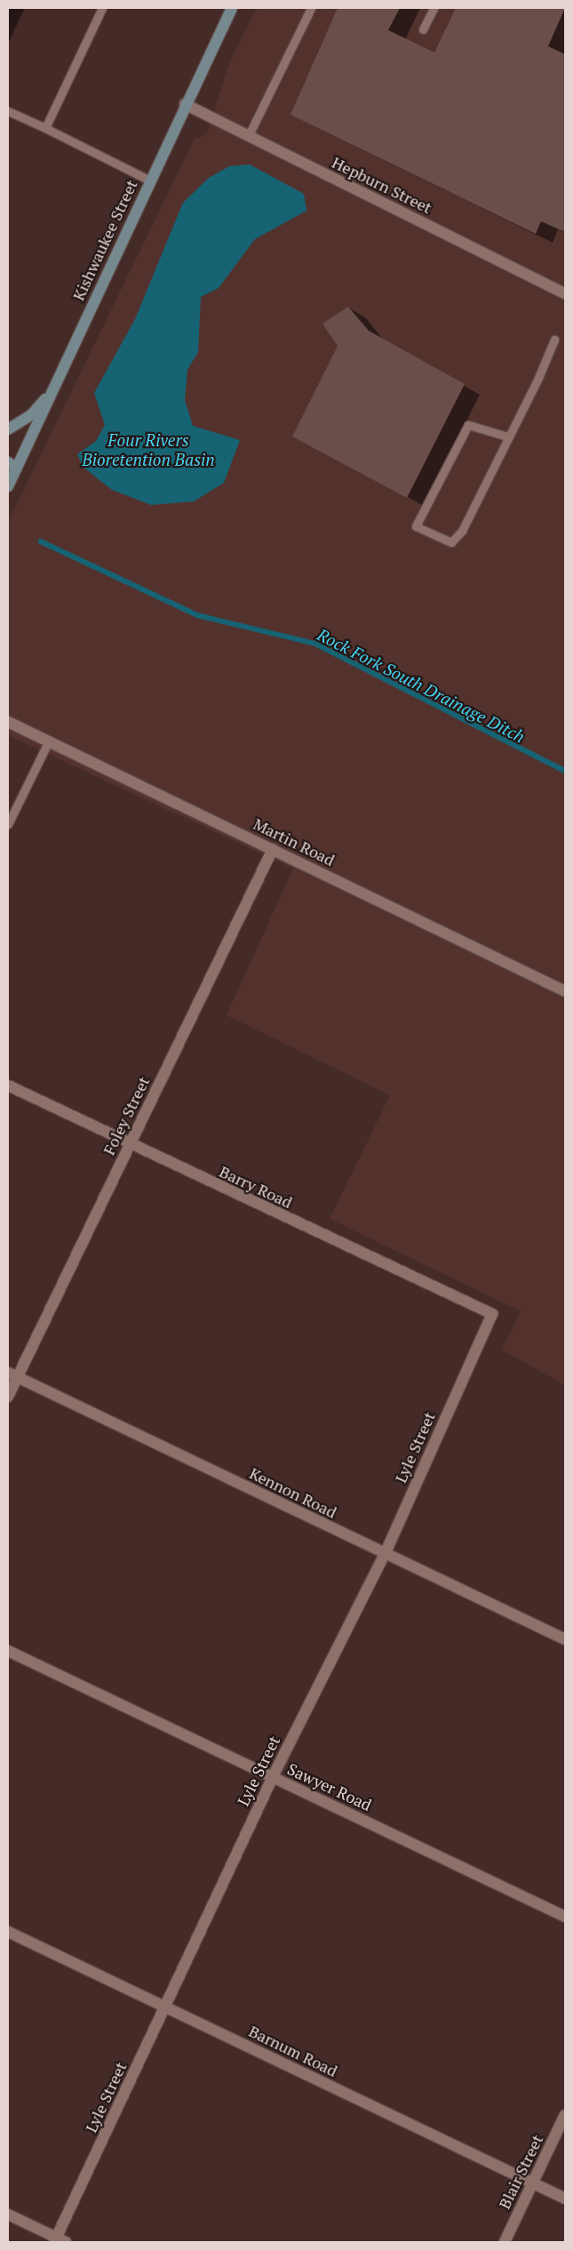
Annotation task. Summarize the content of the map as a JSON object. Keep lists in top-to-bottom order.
{
  "streets": {
    "street": [
      "Hepburn Street",
      "Kishwaukee Street",
      "Martin Road",
      "Foley Street",
      "Barry Road",
      "Lyle Street",
      "Kennon Road",
      "Sawyer Road",
      "Barnum Road",
      "Blair Street"
    ]
  },
  "crossings": [
    ["Hepburn Street", "Kishwaukee Street"],
    ["Martin Road", "Foley Street"],
    ["Foley Street", "Barry Road"],
    ["Foley Street", "Kennon Road"],
    ["Barry Road", "Lyle Street"],
    ["Lyle Street", "Kennon Road"],
    ["Lyle Street", "Sawyer Road"],
    ["Lyle Street", "Barnum Road"],
    ["Barnum Road", "Blair Street"]
  ],
  "water": ["Four Rivers Bioretention Basin", "Rock Fork South Drainage Ditch"]
}
